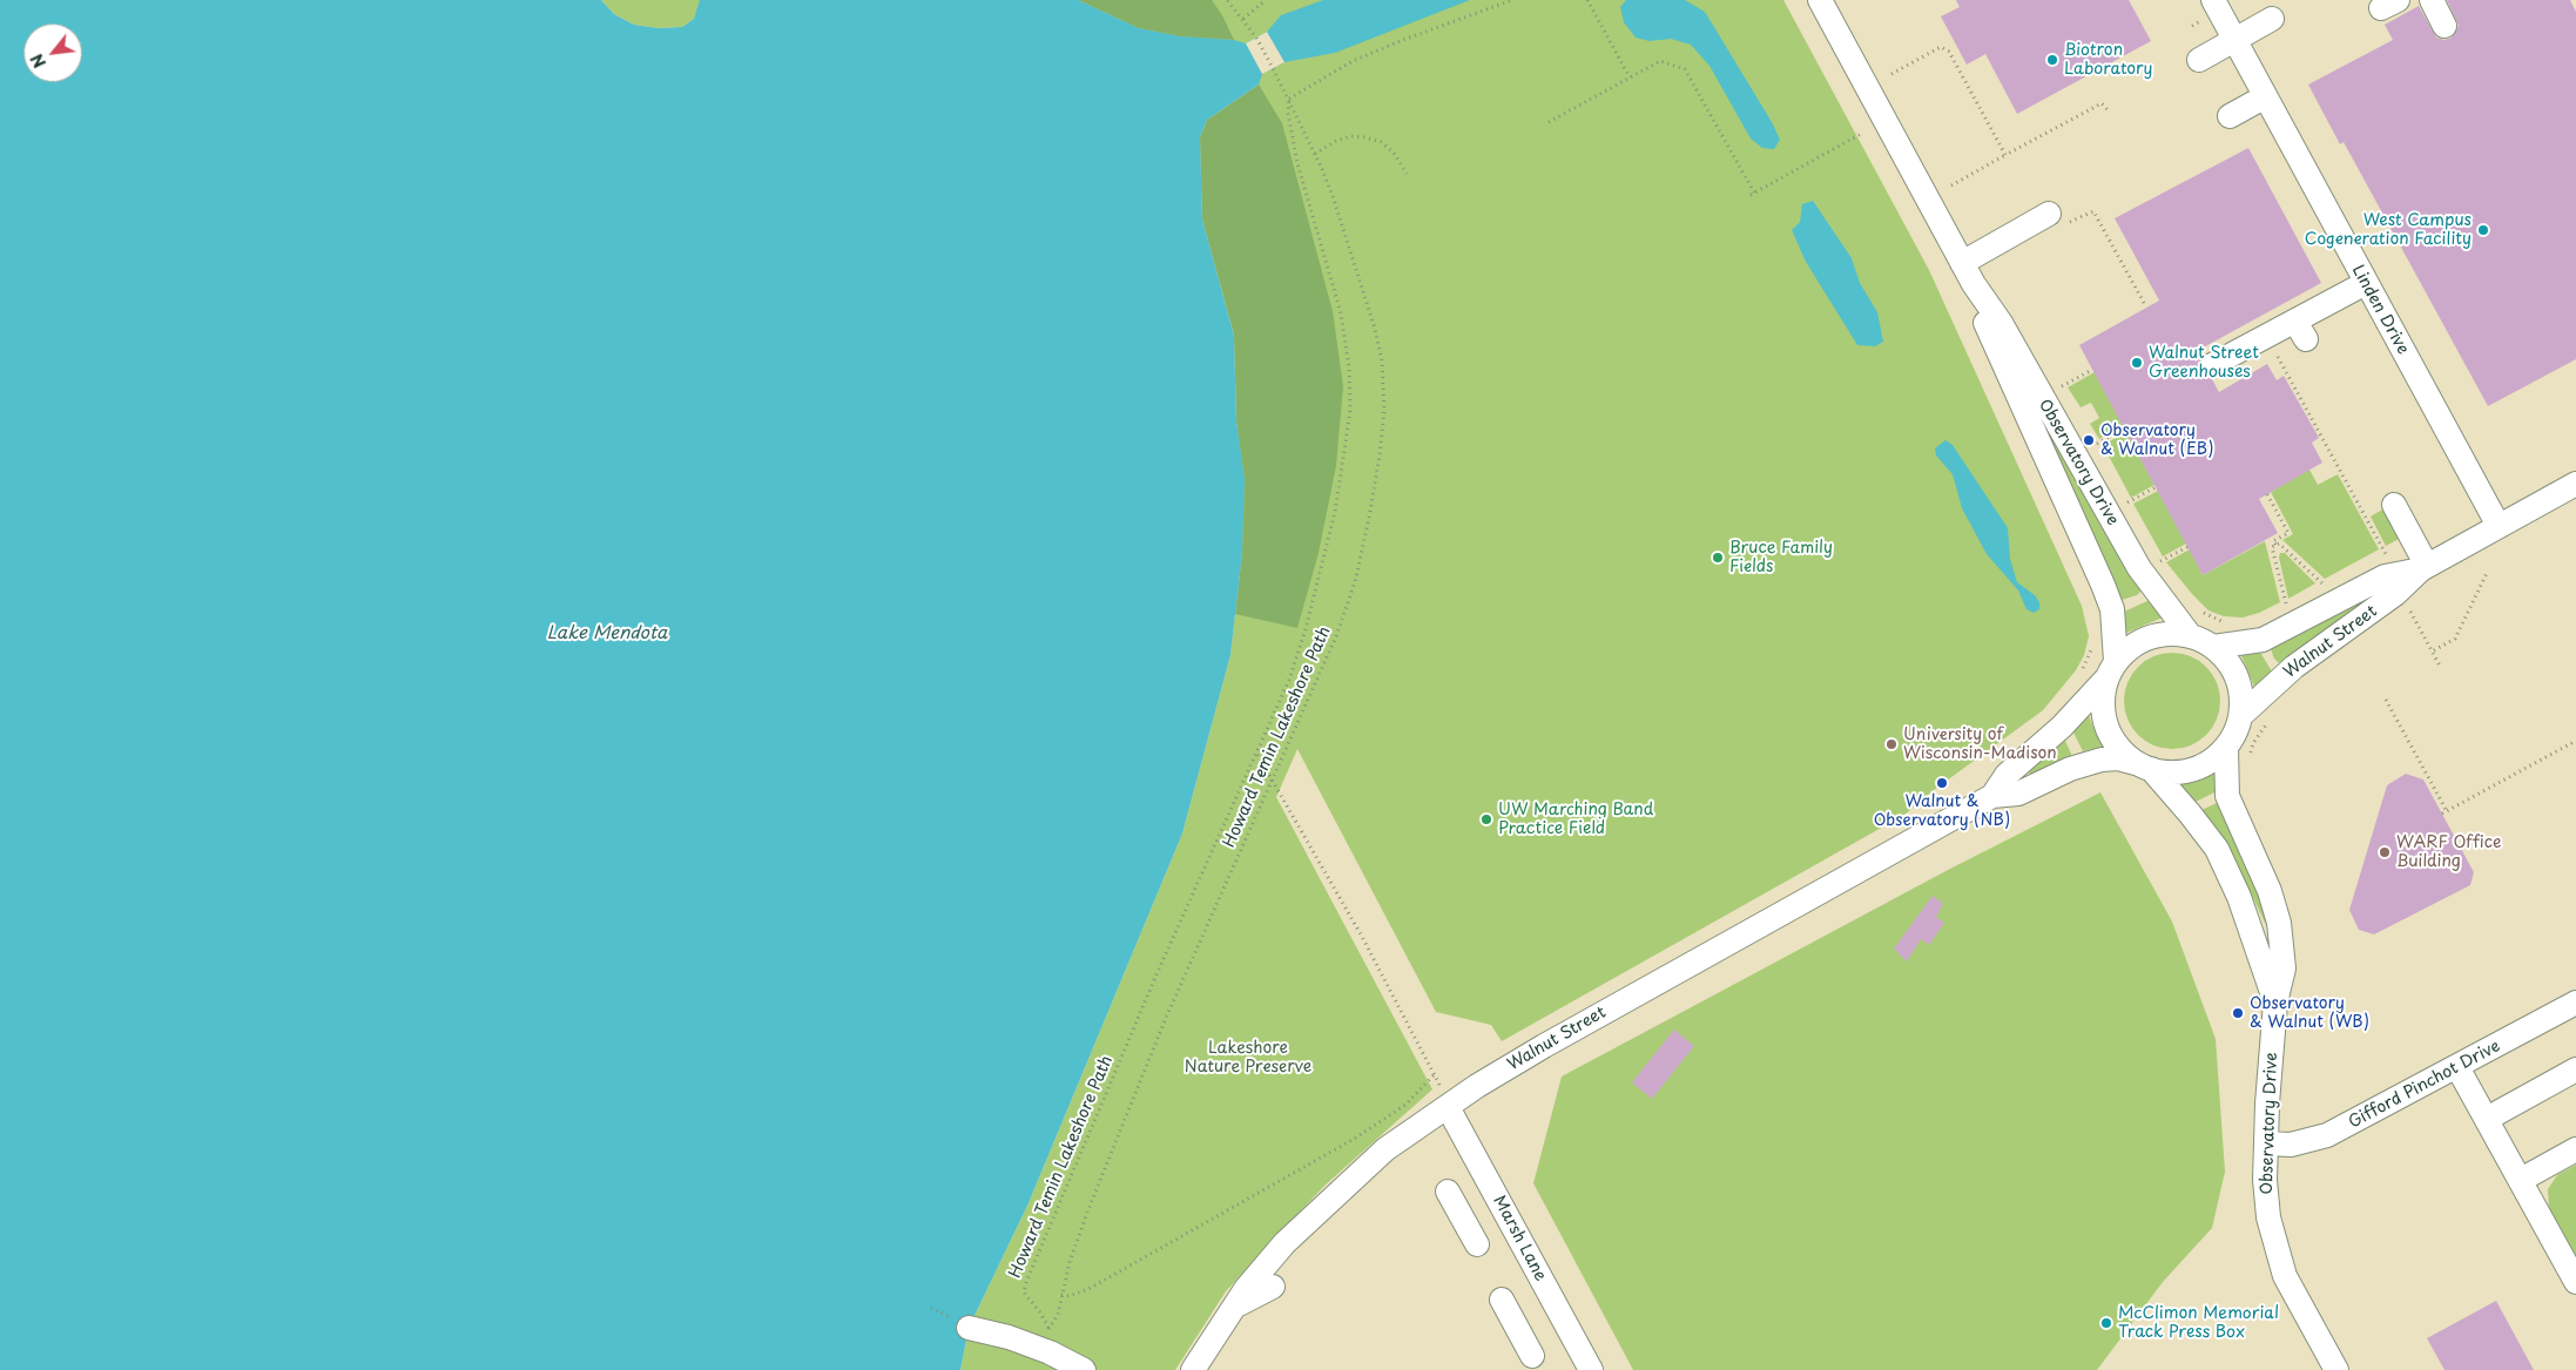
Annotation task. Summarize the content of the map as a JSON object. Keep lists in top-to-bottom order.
{
  "streets": {
    "street": [
      "Linden Drive",
      "Observatory Drive",
      "Walnut Street",
      "Gifford Pinchot Drive",
      "Marsh Lane"
    ],
    "path": ["Howard Temin Lakeshore Path"]
  },
  "crossings": [
    ["Linden Drive", "Walnut Street"],
    ["Observatory Drive", "Walnut Street"],
    ["Observatory Drive", "Gifford Pinchot Drive"],
    ["Walnut Street", "Marsh Lane"]
  ],
  "water": ["Lake Mendota"],
  "parks": ["Lakeshore Nature Preserve"],
  "places": [
    "Biotron Laboratory",
    "West Campus Cogeneration Facility",
    "Walnut Street Greenhouses",
    "Observatory & Walnut (EB)",
    "Bruce Family Fields",
    "University of Wisconsin-Madison",
    "Walnut & Observatory (NB)",
    "UW Marching Band Practice Field",
    "WARF Office Building",
    "Observatory & Walnut (WB)",
    "McClimon Memorial Track Press Box"
  ],
  "north": "bottom left"
}
